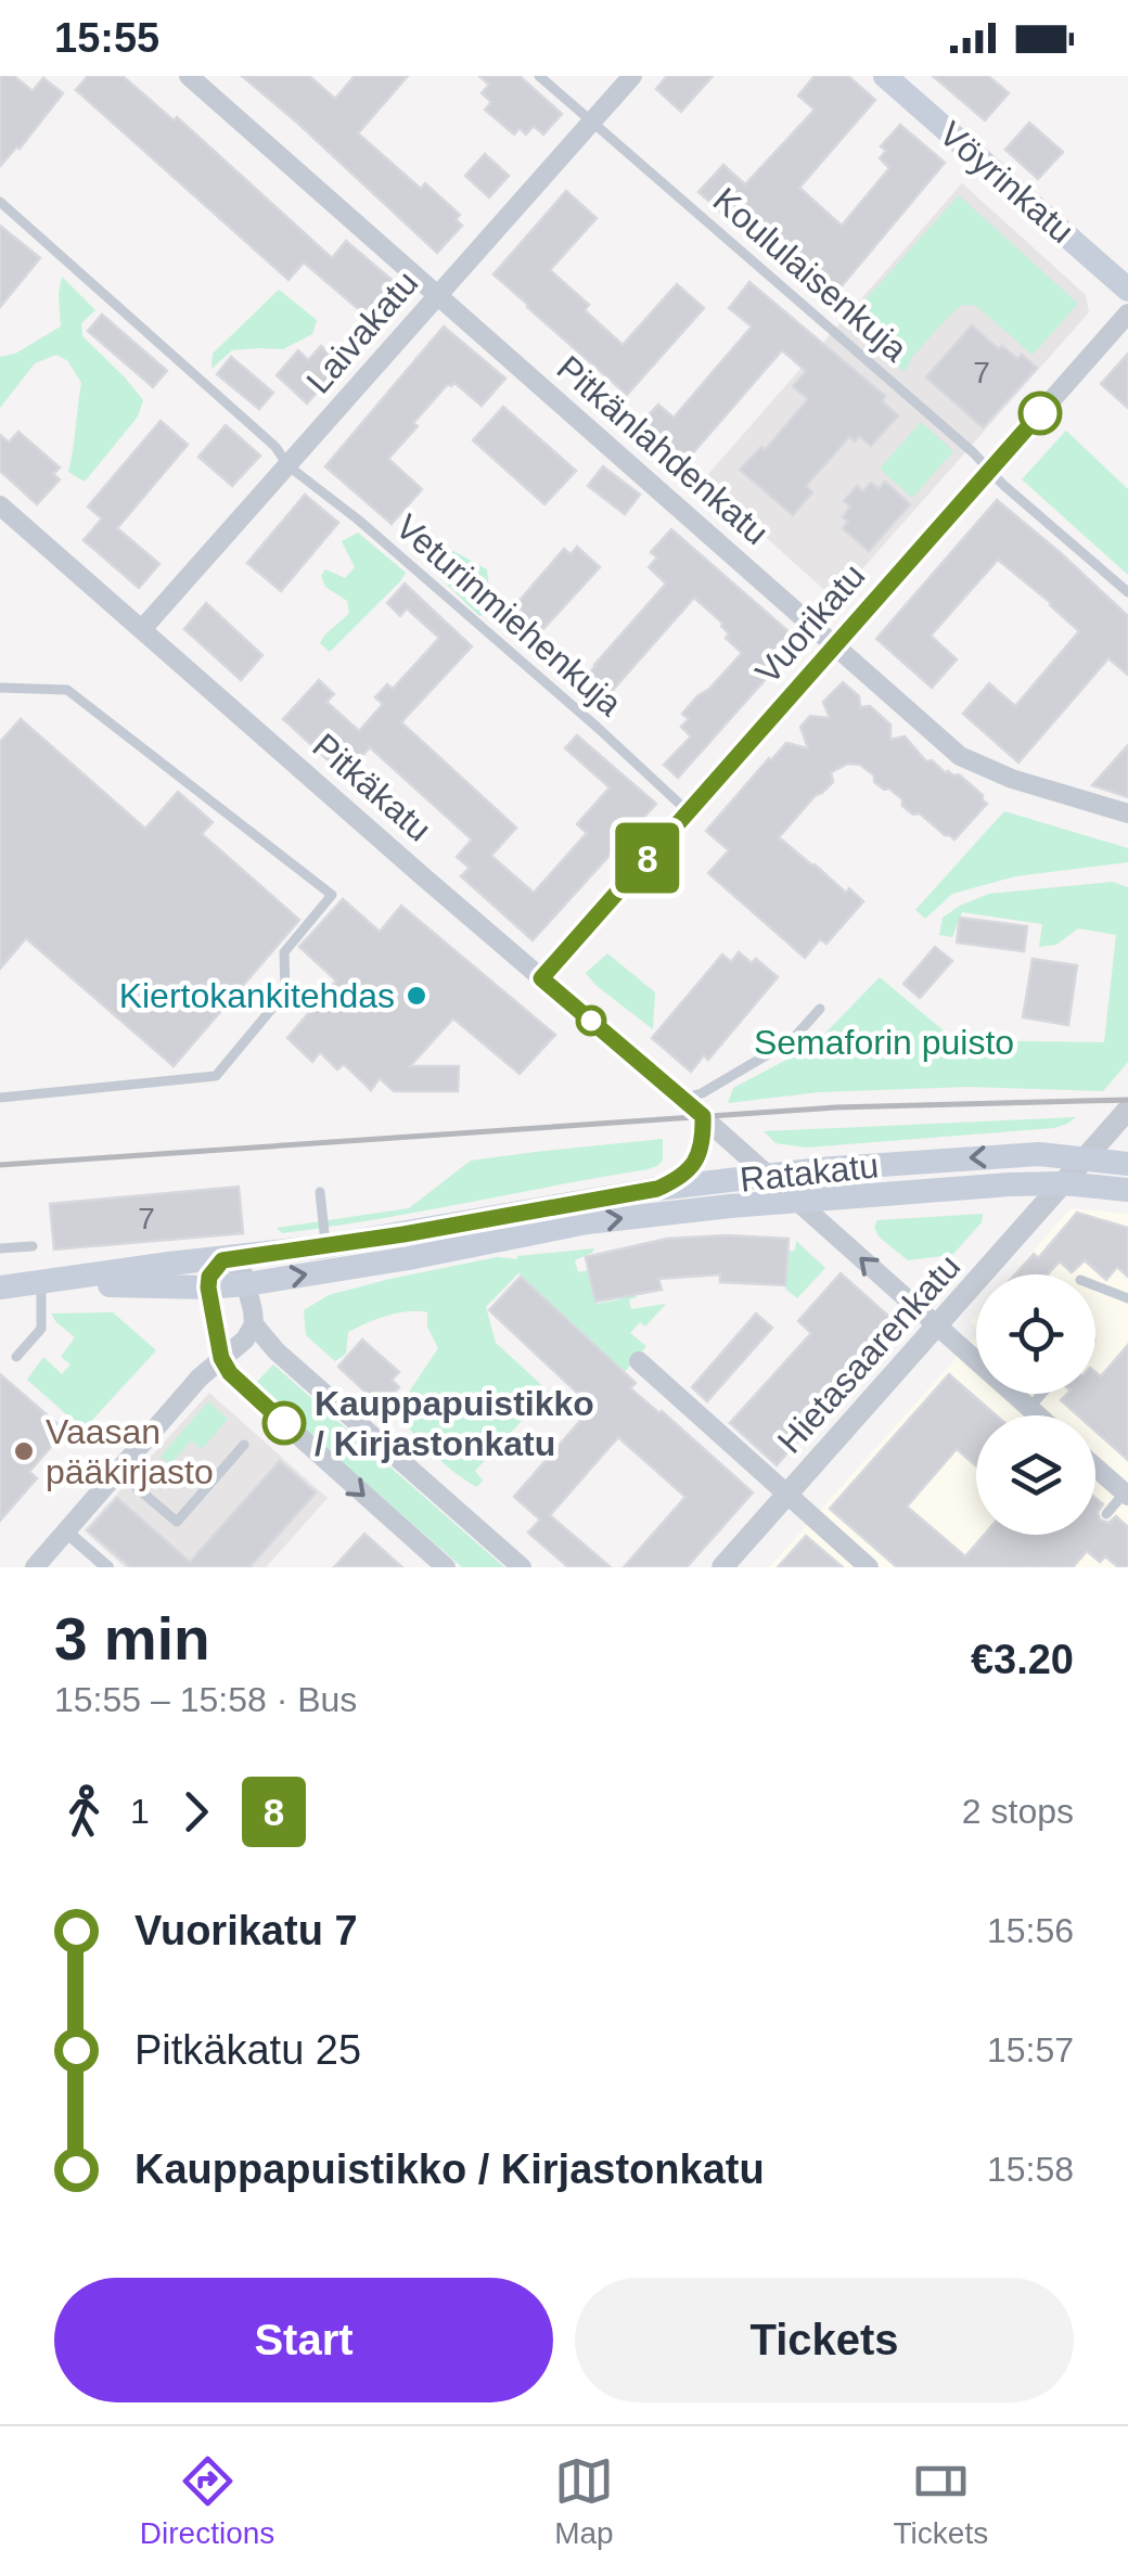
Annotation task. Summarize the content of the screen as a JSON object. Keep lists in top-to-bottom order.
{
  "streets": {
    "main road": ["Vöyrinkatu", "Ratakatu"],
    "street": [
      "Laivakatu",
      "Pitkänlahdenkatu",
      "Vuorikatu",
      "Pitkäkatu",
      "Hietasaarenkatu"
    ],
    "lane": ["Koululaisenkuja", "Veturinmiehenkuja"]
  },
  "crossings": [
    ["Koululaisenkuja", "Laivakatu"],
    ["Koululaisenkuja", "Vuorikatu"],
    ["Laivakatu", "Pitkänlahdenkatu"],
    ["Laivakatu", "Veturinmiehenkuja"],
    ["Laivakatu", "Pitkäkatu"],
    ["Pitkänlahdenkatu", "Vuorikatu"],
    ["Veturinmiehenkuja", "Vuorikatu"],
    ["Vuorikatu", "Pitkäkatu"],
    ["Pitkäkatu", "Ratakatu"],
    ["Pitkäkatu", "Hietasaarenkatu"],
    ["Ratakatu", "Hietasaarenkatu"]
  ],
  "parks": ["Semaforin puisto"],
  "places": ["Kiertokankitehdas", "Kauppapuistikko / Kirjastonkatu", "Vaasan pääkirjasto"],
  "lines": ["bus line 8"],
  "house_numbers": ["7", "7"],
  "page": {
    "status": "15:55",
    "on_map": "8",
    "heading": ["3 min", "15:55 – 15:58 · Bus", "€3.20"],
    "legs": ["1", "8", "2 stops"],
    "list": [
      {
        "name": "Vuorikatu 7",
        "value": "15:56"
      },
      {
        "name": "Pitkäkatu 25",
        "value": "15:57"
      },
      {
        "name": "Kauppapuistikko / Kirjastonkatu",
        "value": "15:58"
      }
    ],
    "buttons": ["Start", "Tickets"],
    "tabs": ["Directions", "Map", "Tickets"]
  }
}
